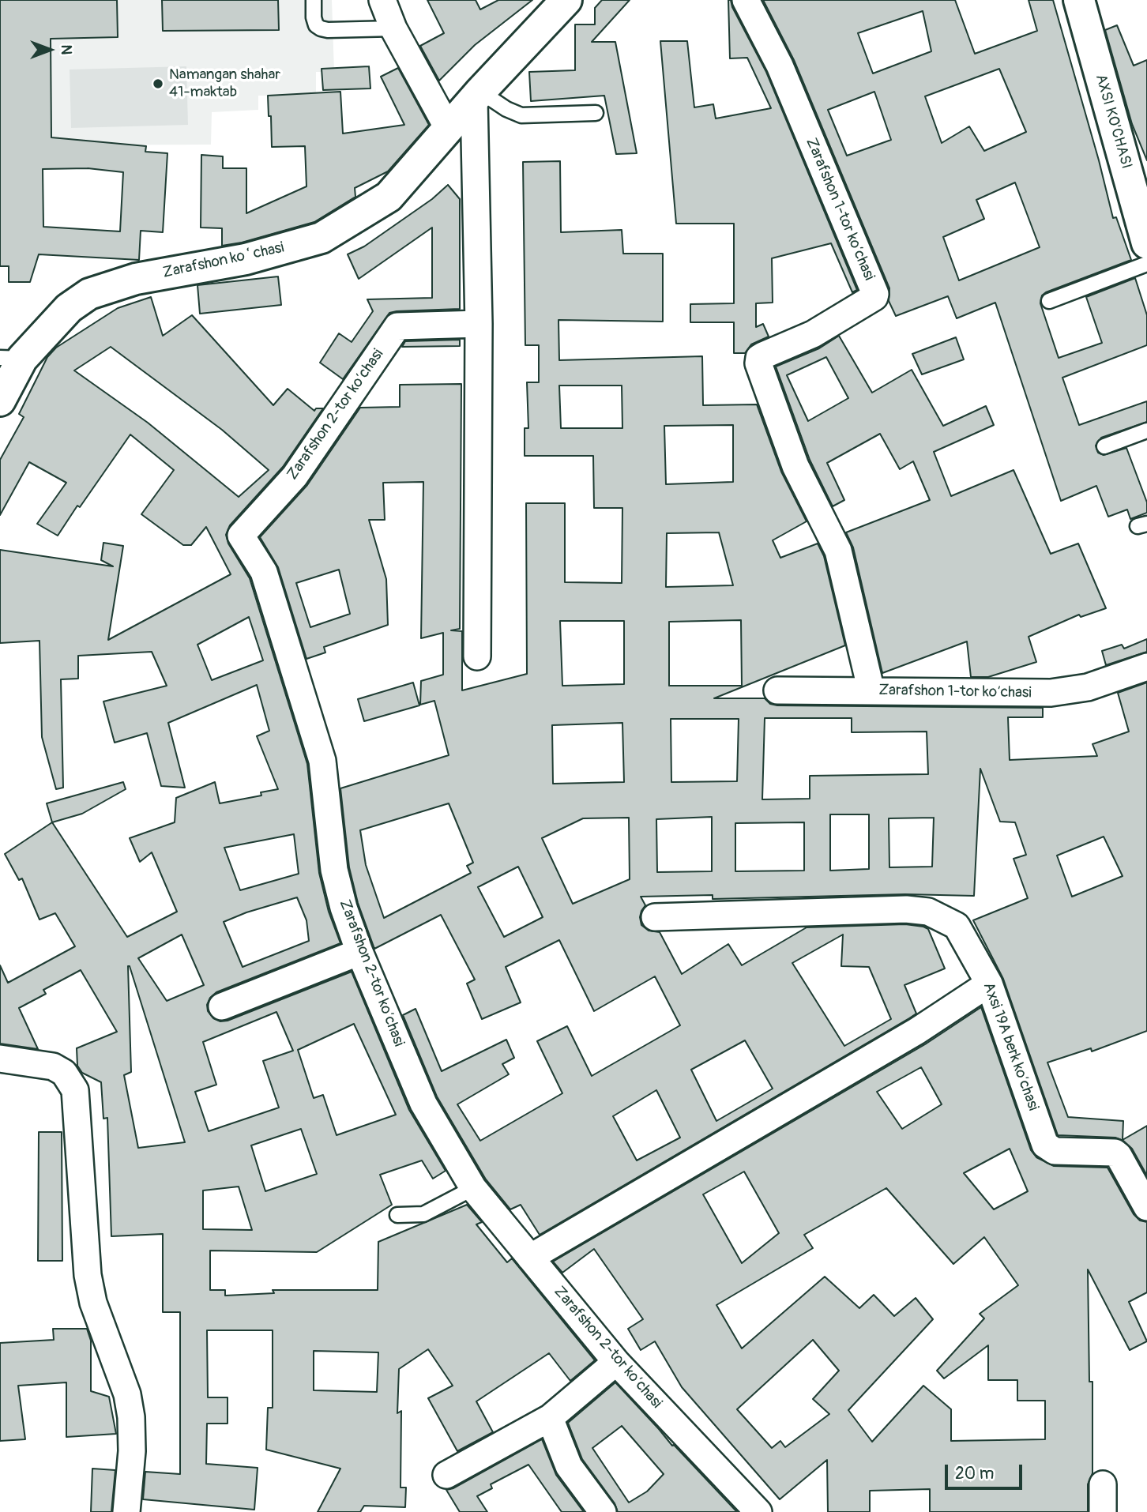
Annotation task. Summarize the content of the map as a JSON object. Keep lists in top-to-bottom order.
{
  "streets": {
    "street": [
      "AXSI KO'CHASI",
      "Zarafshon 1-tor koʼchasi",
      "Zarafshon koʻchasi",
      "Zarafshon 2-tor koʼchasi",
      "Аxsi 19А berk koʼchasi"
    ]
  },
  "places": ["Namangan shahar 41-maktab"],
  "scale_bar": "20 m",
  "north": "right"
}
